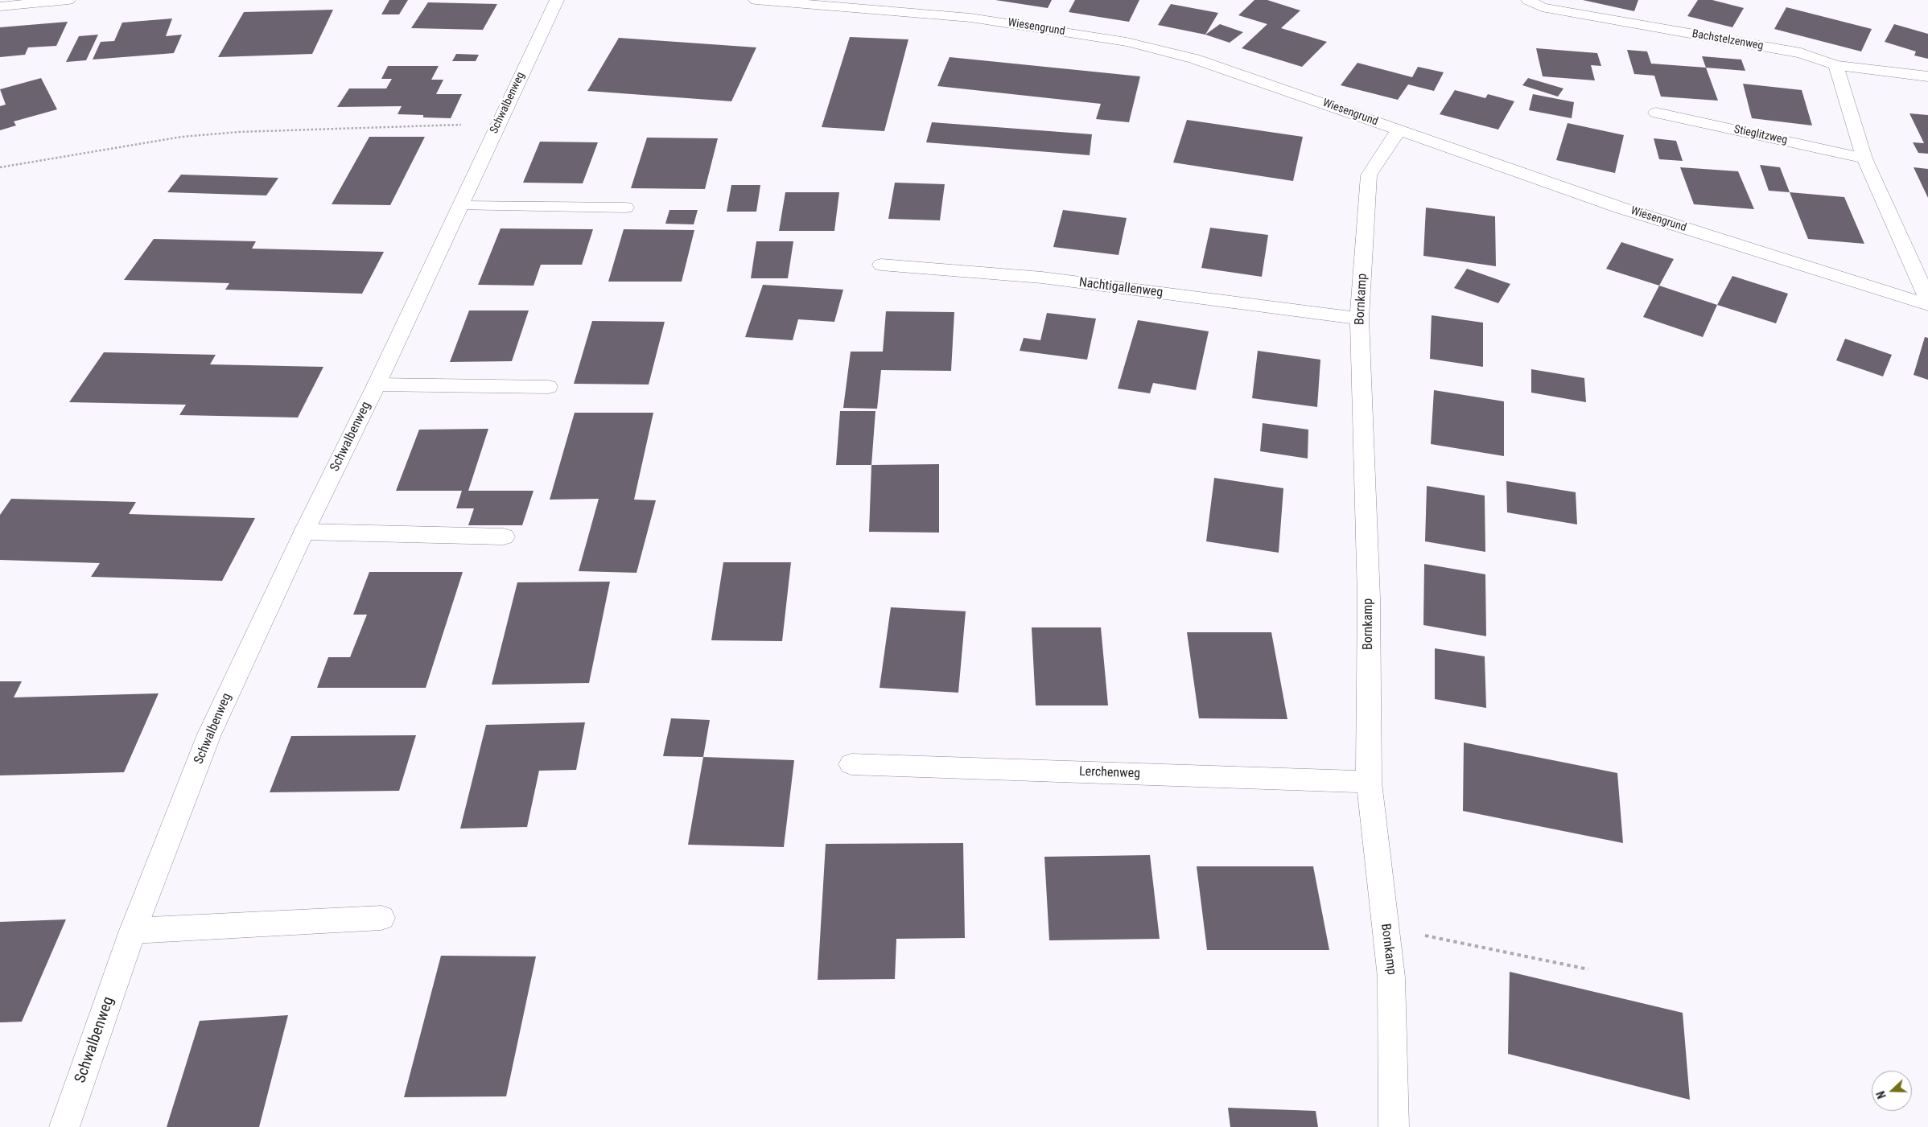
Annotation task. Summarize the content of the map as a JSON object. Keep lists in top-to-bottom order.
{
  "streets": {
    "street": [
      "Wiesengrund",
      "Bachstelzenweg",
      "Schwalbenweg",
      "Stieglitzweg",
      "Nachtigallenweg",
      "Bornkamp",
      "Lerchenweg"
    ]
  },
  "crossings": [
    ["Wiesengrund", "Bornkamp"],
    ["Nachtigallenweg", "Bornkamp"],
    ["Bornkamp", "Lerchenweg"]
  ],
  "north": "left"
}
